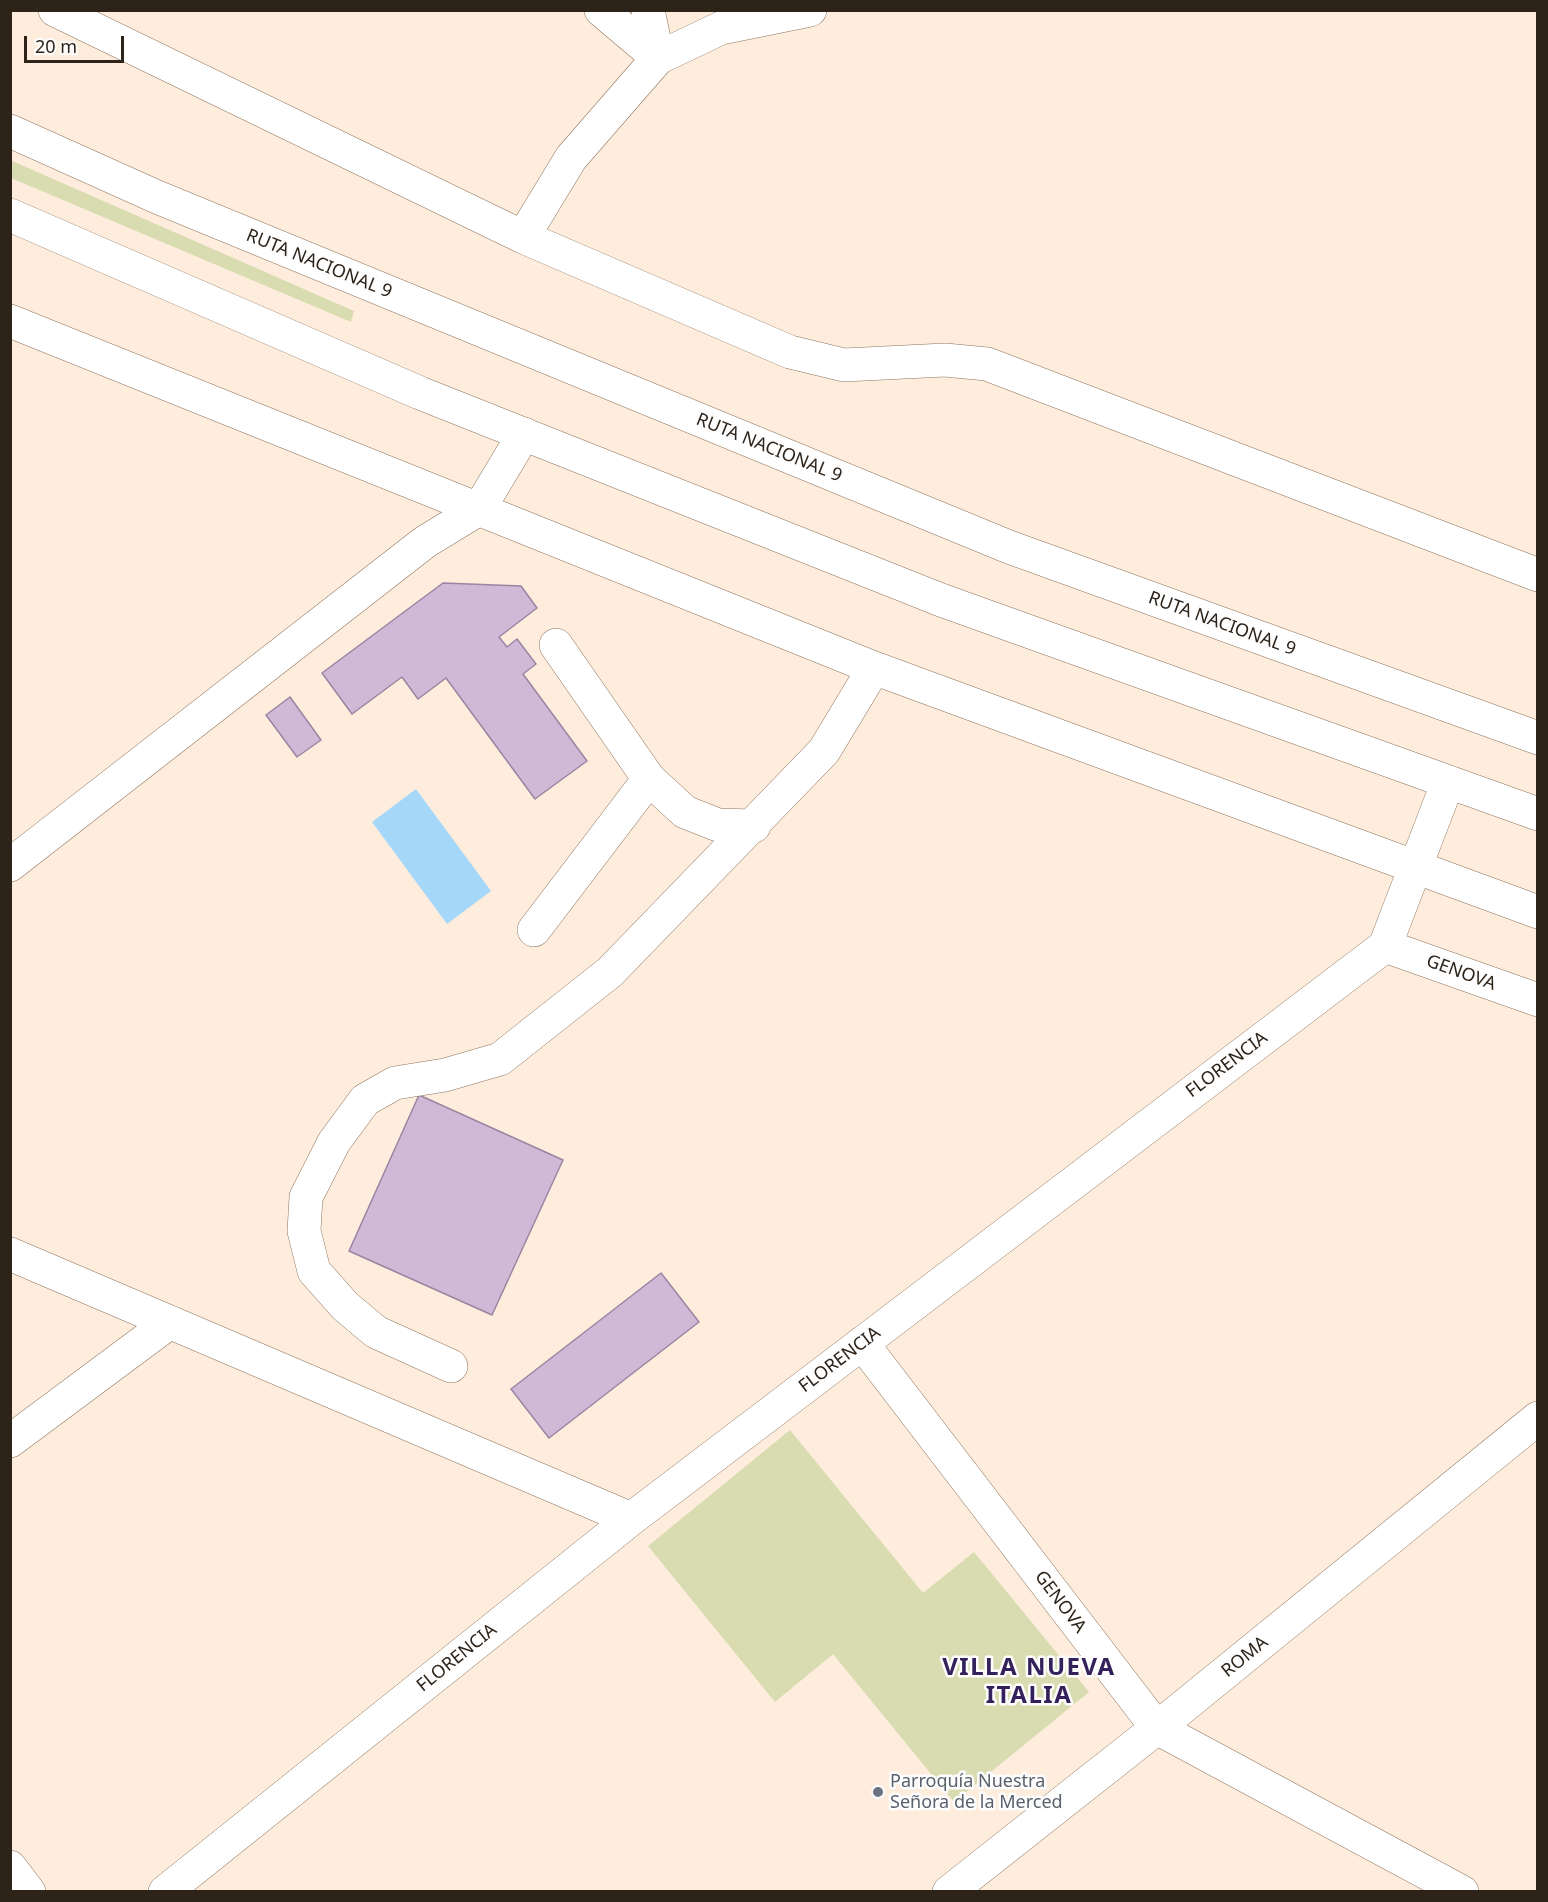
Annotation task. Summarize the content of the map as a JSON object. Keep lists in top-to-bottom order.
{
  "streets": {
    "main road": [
      "RUTA NACIONAL 9",
      "GENOVA",
      "FLORENCIA",
      "ROMA"
    ]
  },
  "crossings": [
    ["GENOVA", "FLORENCIA"],
    ["GENOVA", "ROMA"]
  ],
  "districts": ["VILLA NUEVA ITALIA"],
  "places": ["Parroquía Nuestra Señora de la Merced"],
  "scale_bar": "20 m"
}
